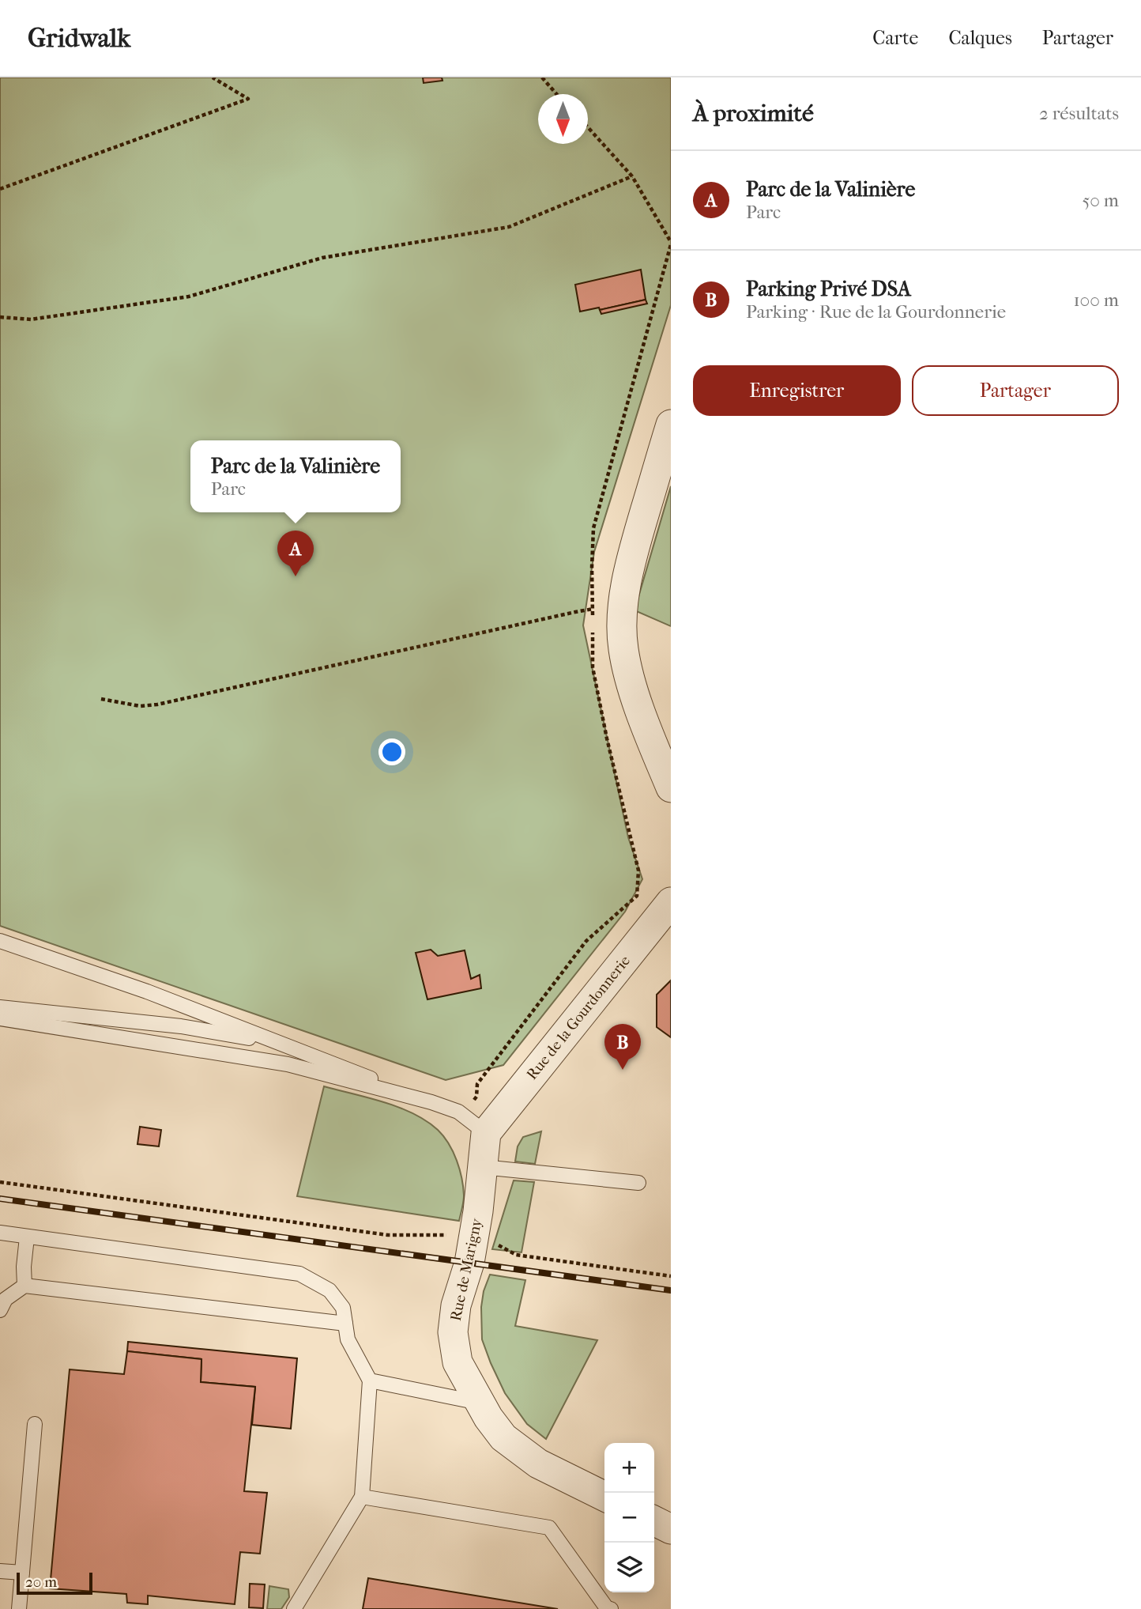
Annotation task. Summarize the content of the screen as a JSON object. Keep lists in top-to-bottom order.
{
  "streets": {
    "street": ["Rue de la Gourdonnerie", "Rue de Marigny"]
  },
  "crossings": [
    ["Rue de la Gourdonnerie", "Rue de Marigny"]
  ],
  "scale_bar": "20 m",
  "north": "bottom",
  "page": {
    "header": "Gridwalk",
    "nav": ["Carte", "Calques", "Partager"],
    "heading": ["À proximité", "2 résultats"],
    "list": [
      {
        "mark": "A",
        "name": "Parc de la Valinière",
        "note": "Parc",
        "value": "50 m"
      },
      {
        "mark": "B",
        "name": "Parking Privé DSA",
        "note": "Parking · Rue de la Gourdonnerie",
        "value": "100 m"
      }
    ],
    "buttons": ["Enregistrer", "Partager"],
    "popup": ["Parc de la Valinière", "Parc"],
    "pins": ["A", "B"],
    "map_buttons": ["+", "−"],
    "scale": "20 m"
  }
}
